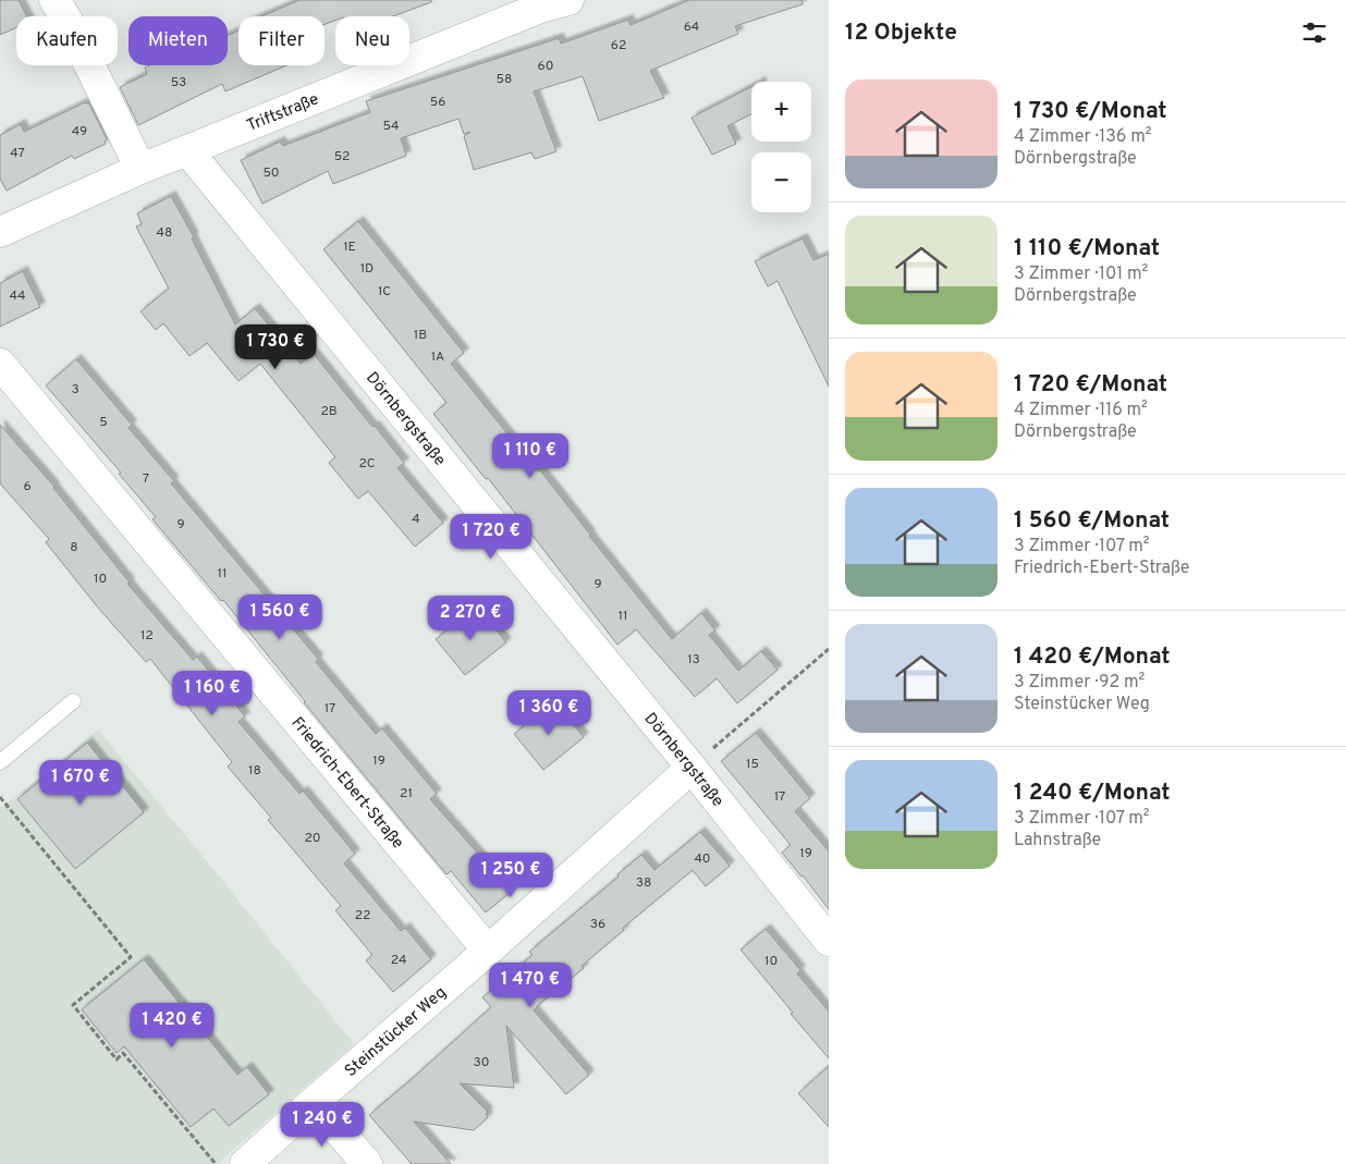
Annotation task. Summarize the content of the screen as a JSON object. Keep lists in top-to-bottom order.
{
  "streets": {
    "street": [
      "Triftstraße",
      "Dörnbergstraße",
      "Friedrich-Ebert-Straße",
      "Steinstücker Weg"
    ]
  },
  "crossings": [
    ["Triftstraße", "Dörnbergstraße"],
    ["Dörnbergstraße", "Steinstücker Weg"],
    ["Friedrich-Ebert-Straße", "Steinstücker Weg"]
  ],
  "house_numbers": [
    "64",
    "62",
    "60",
    "58",
    "53",
    "56",
    "54",
    "49",
    "47",
    "52",
    "50",
    "48",
    "1E",
    "1D",
    "1C",
    "44",
    "1B",
    "1A",
    "3",
    "2B",
    "5",
    "2C",
    "7",
    "6",
    "4",
    "9",
    "8",
    "11",
    "10",
    "9",
    "11",
    "12",
    "13",
    "17",
    "19",
    "15",
    "18",
    "21",
    "17",
    "20",
    "19",
    "40",
    "38",
    "22",
    "36",
    "24",
    "10",
    "30"
  ],
  "page": {
    "heading": "12 Objekte",
    "chip": [
      "Kaufen",
      "Mieten",
      "Filter",
      "Neu"
    ],
    "list": [
      {
        "name": "1 730 €/Monat",
        "note": "4 Zimmer · 136 m² · Dörnbergstraße"
      },
      {
        "name": "1 110 €/Monat",
        "note": "3 Zimmer · 101 m² · Dörnbergstraße"
      },
      {
        "name": "1 720 €/Monat",
        "note": "4 Zimmer · 116 m² · Dörnbergstraße"
      },
      {
        "name": "1 560 €/Monat",
        "note": "3 Zimmer · 107 m² · Friedrich-Ebert-Straße"
      },
      {
        "name": "1 420 €/Monat",
        "note": "3 Zimmer · 92 m² · Steinstücker Weg"
      },
      {
        "name": "1 240 €/Monat",
        "note": "3 Zimmer · 107 m² · Lahnstraße"
      }
    ],
    "map_buttons": ["+", "−"],
    "price": [
      "1 730 €",
      "1 110 €",
      "1 720 €",
      "1 560 €",
      "2 270 €",
      "1 160 €",
      "1 360 €",
      "1 670 €",
      "1 250 €",
      "1 470 €",
      "1 420 €",
      "1 240 €"
    ]
  }
}
